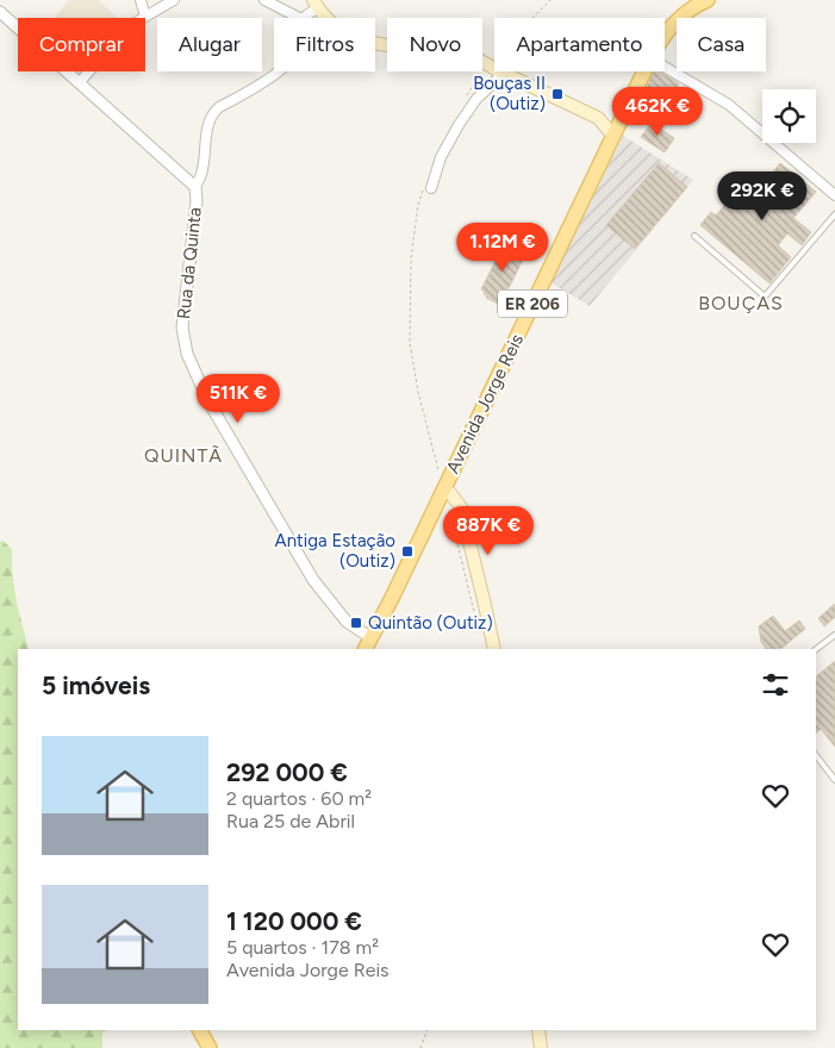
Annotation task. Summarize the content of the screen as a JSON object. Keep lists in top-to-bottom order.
{
  "streets": {
    "main road": ["ER 206", "Avenida Jorge Reis"],
    "street": ["Rua da Quinta"]
  },
  "crossings": [
    ["Rua da Quinta", "Avenida Jorge Reis"]
  ],
  "districts": ["BOUÇAS", "QUINTÃ"],
  "places": {
    "transit": ["Bouças II (Outiz)", "Antiga Estação (Outiz)", "Quintão (Outiz)"]
  },
  "page": {
    "chip": [
      "Comprar",
      "Alugar",
      "Filtros",
      "Novo",
      "Apartamento",
      "Casa"
    ],
    "price": [
      "462K €",
      "292K €",
      "1.12M €",
      "511K €",
      "887K €"
    ],
    "heading": "5 imóveis",
    "list": [
      {
        "name": "292 000 €",
        "note": "2 quartos · 60 m² · Rua 25 de Abril"
      },
      {
        "name": "1 120 000 €",
        "note": "5 quartos · 178 m² · Avenida Jorge Reis"
      }
    ]
  }
}
